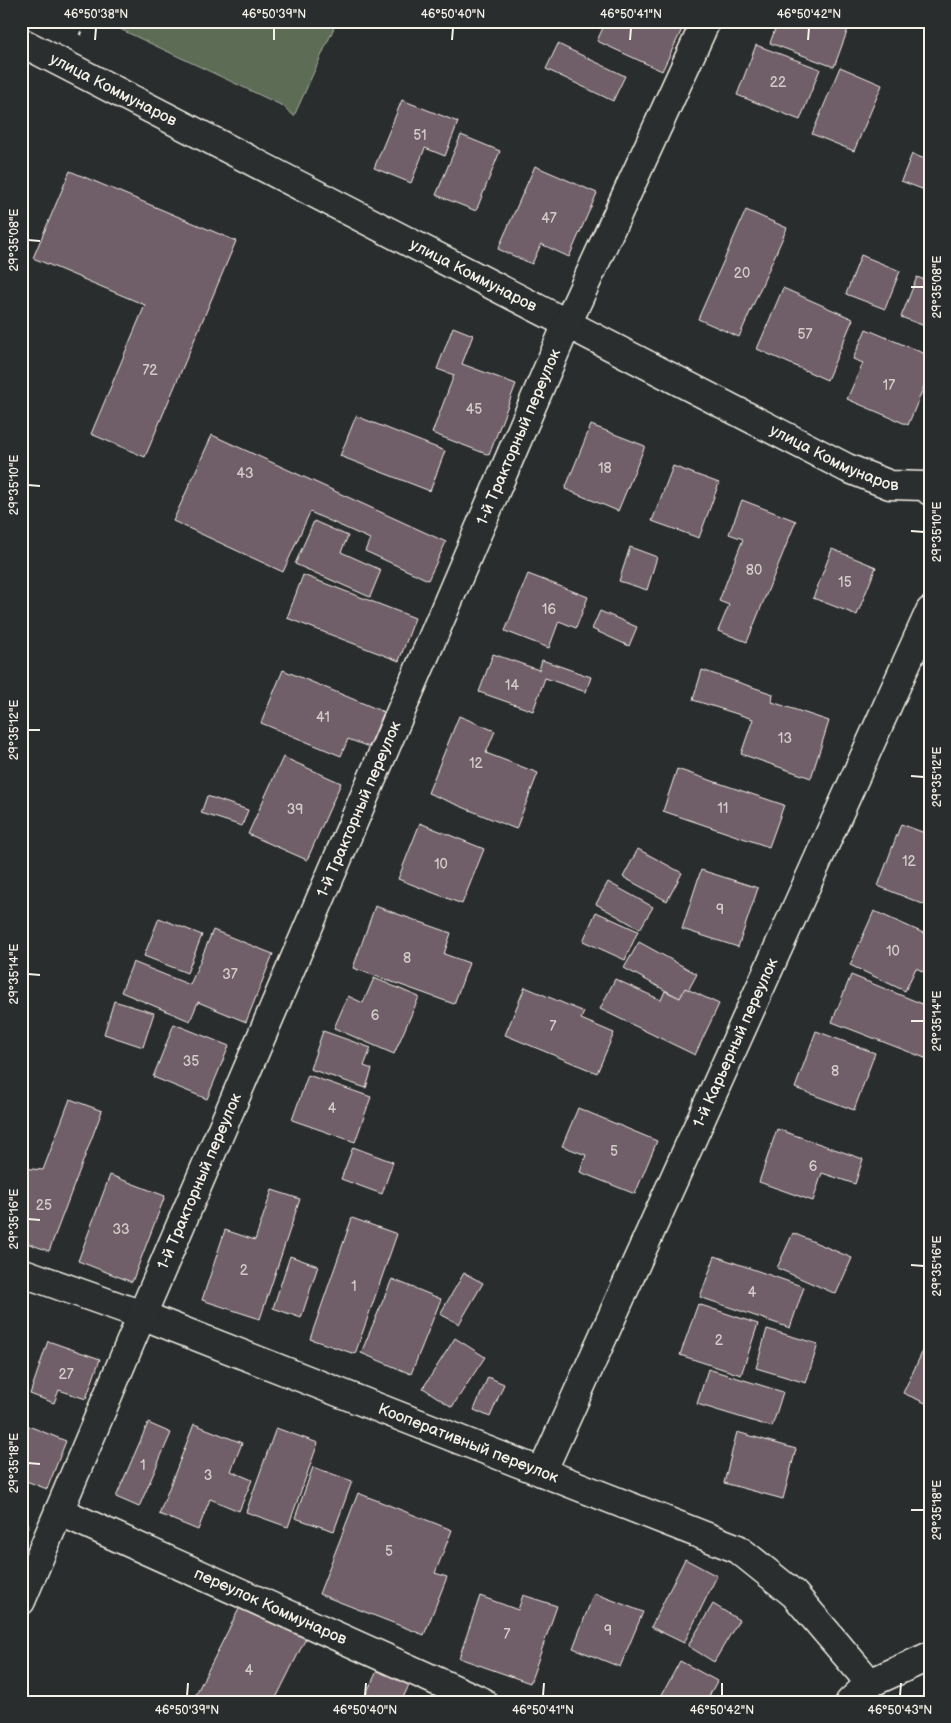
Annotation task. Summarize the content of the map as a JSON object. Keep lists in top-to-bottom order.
{
  "streets": {
    "street": [
      "улица Коммунаров",
      "1-й Тракторный переулок",
      "1-й Карьерный переулок",
      "Кооперативный переулок",
      "переулок Коммунаров"
    ]
  },
  "crossings": [
    ["улица Коммунаров", "1-й Тракторный переулок"],
    ["1-й Тракторный переулок", "Кооперативный переулок"],
    ["1-й Тракторный переулок", "переулок Коммунаров"],
    ["1-й Карьерный переулок", "Кооперативный переулок"]
  ],
  "house_numbers": [
    "22",
    "51",
    "47",
    "20",
    "57",
    "72",
    "17",
    "45",
    "18",
    "43",
    "80",
    "15",
    "16",
    "14",
    "41",
    "13",
    "12",
    "11",
    "39",
    "12",
    "10",
    "9",
    "10",
    "8",
    "37",
    "6",
    "7",
    "35",
    "8",
    "4",
    "5",
    "6",
    "25",
    "33",
    "2",
    "1",
    "4",
    "2",
    "27",
    "1",
    "3",
    "5",
    "9",
    "7",
    "4"
  ],
  "coordinates": [
    "46°50'38\"N",
    "46°50'39\"N",
    "46°50'40\"N",
    "46°50'41\"N",
    "46°50'42\"N",
    "29°35'08\"E",
    "29°35'10\"E",
    "29°35'12\"E",
    "29°35'14\"E",
    "29°35'16\"E",
    "29°35'18\"E",
    "46°50'43\"N"
  ]
}
